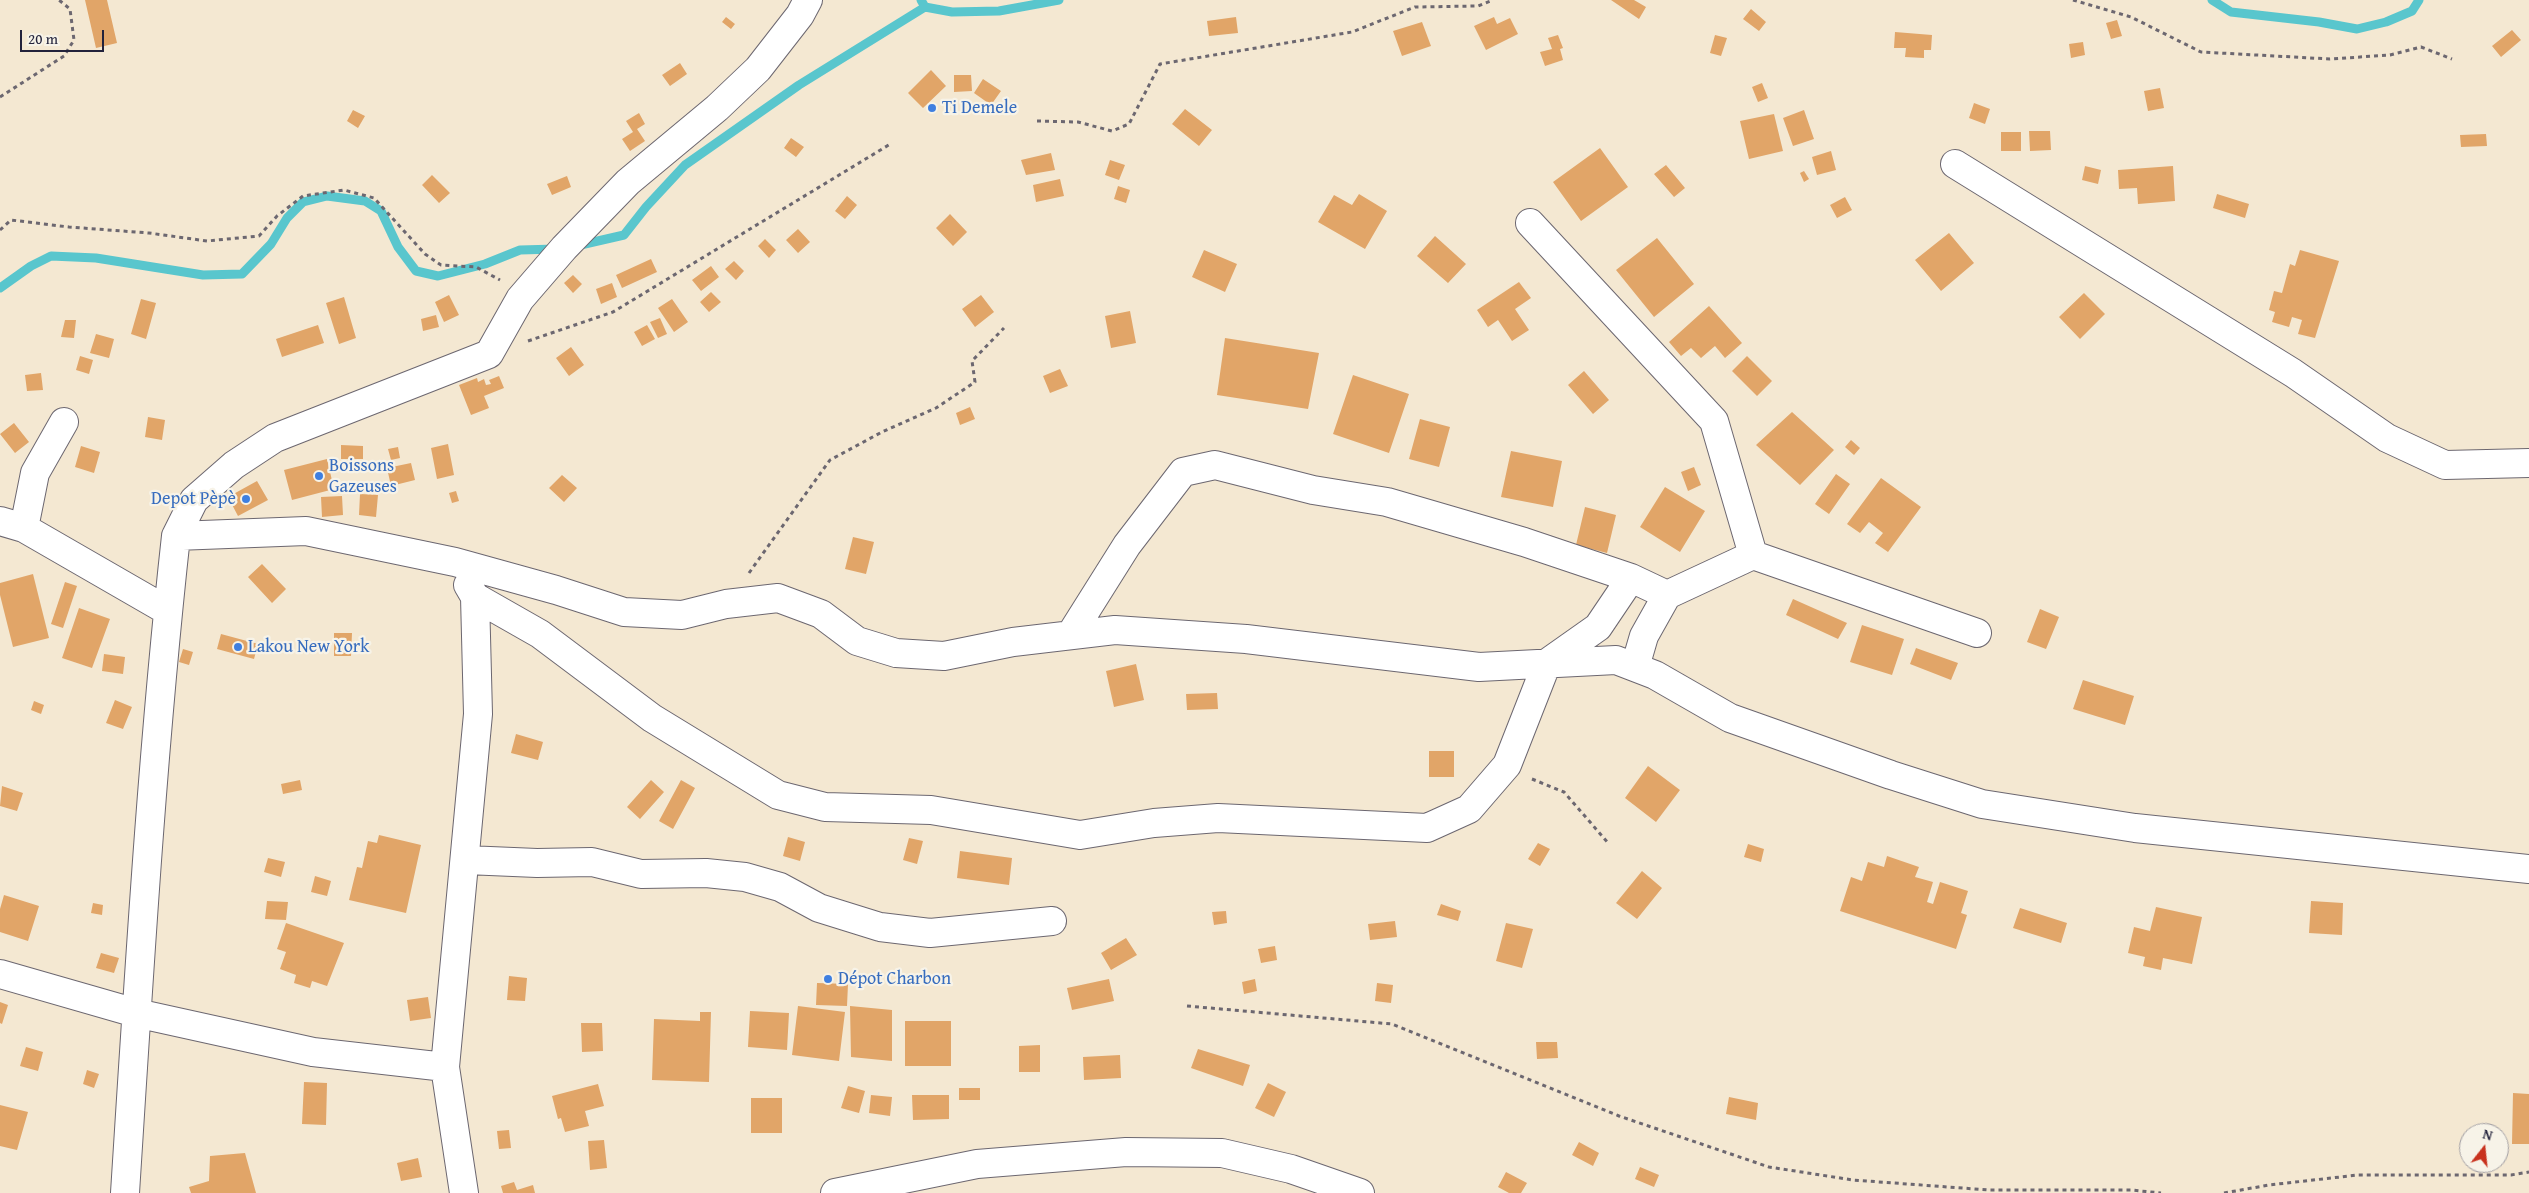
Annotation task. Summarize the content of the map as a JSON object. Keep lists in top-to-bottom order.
{
  "places": [
    "Ti Demele",
    "Boissons Gazeuses",
    "Depot Pèpè",
    "Lakou New York",
    "Dépot Charbon"
  ],
  "scale_bar": "20 m",
  "north": "top"
}
